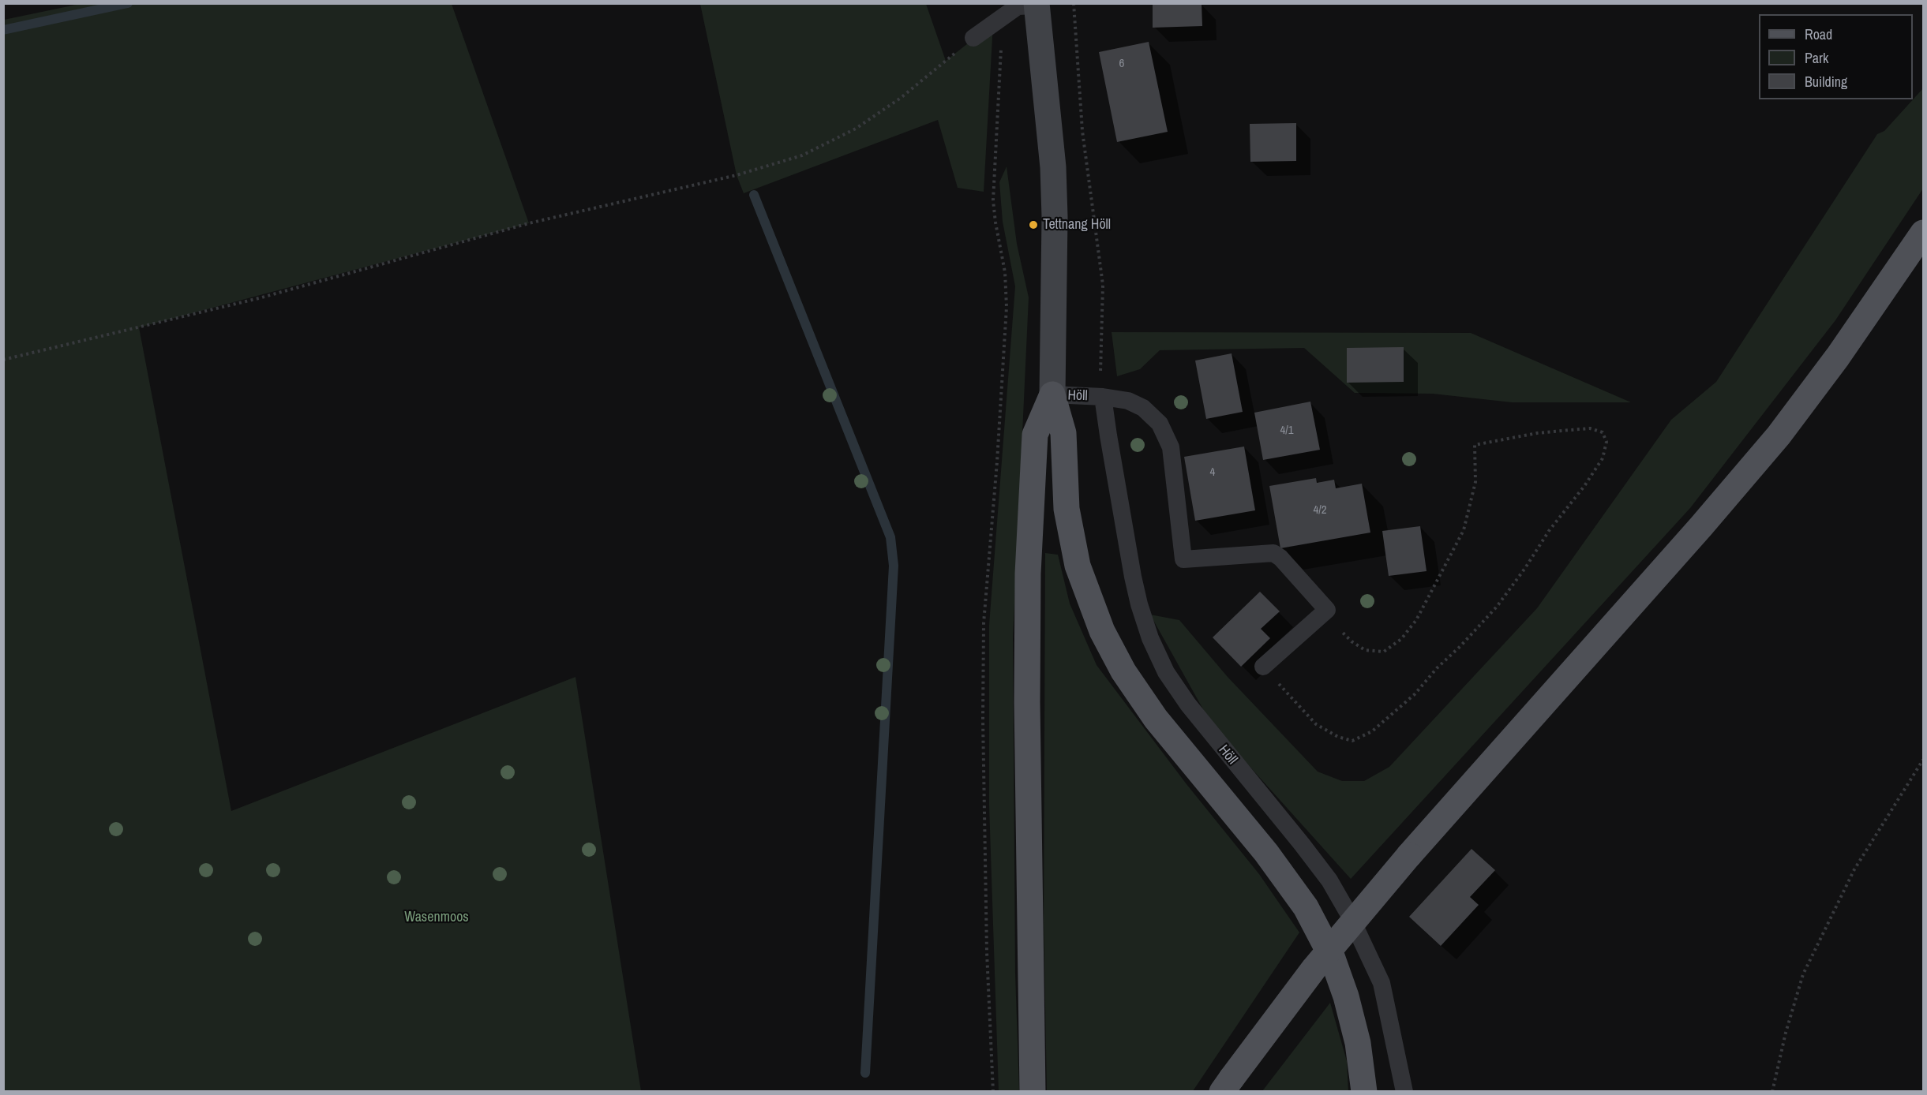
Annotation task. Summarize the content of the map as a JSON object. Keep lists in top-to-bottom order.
{
  "streets": {
    "lane": ["Höll"]
  },
  "parks": ["Wasenmoos"],
  "places": ["Tettnang Höll"],
  "house_numbers": [
    "6",
    "4/1",
    "4",
    "4/2"
  ],
  "legend": ["Road", "Park", "Building"]
}
